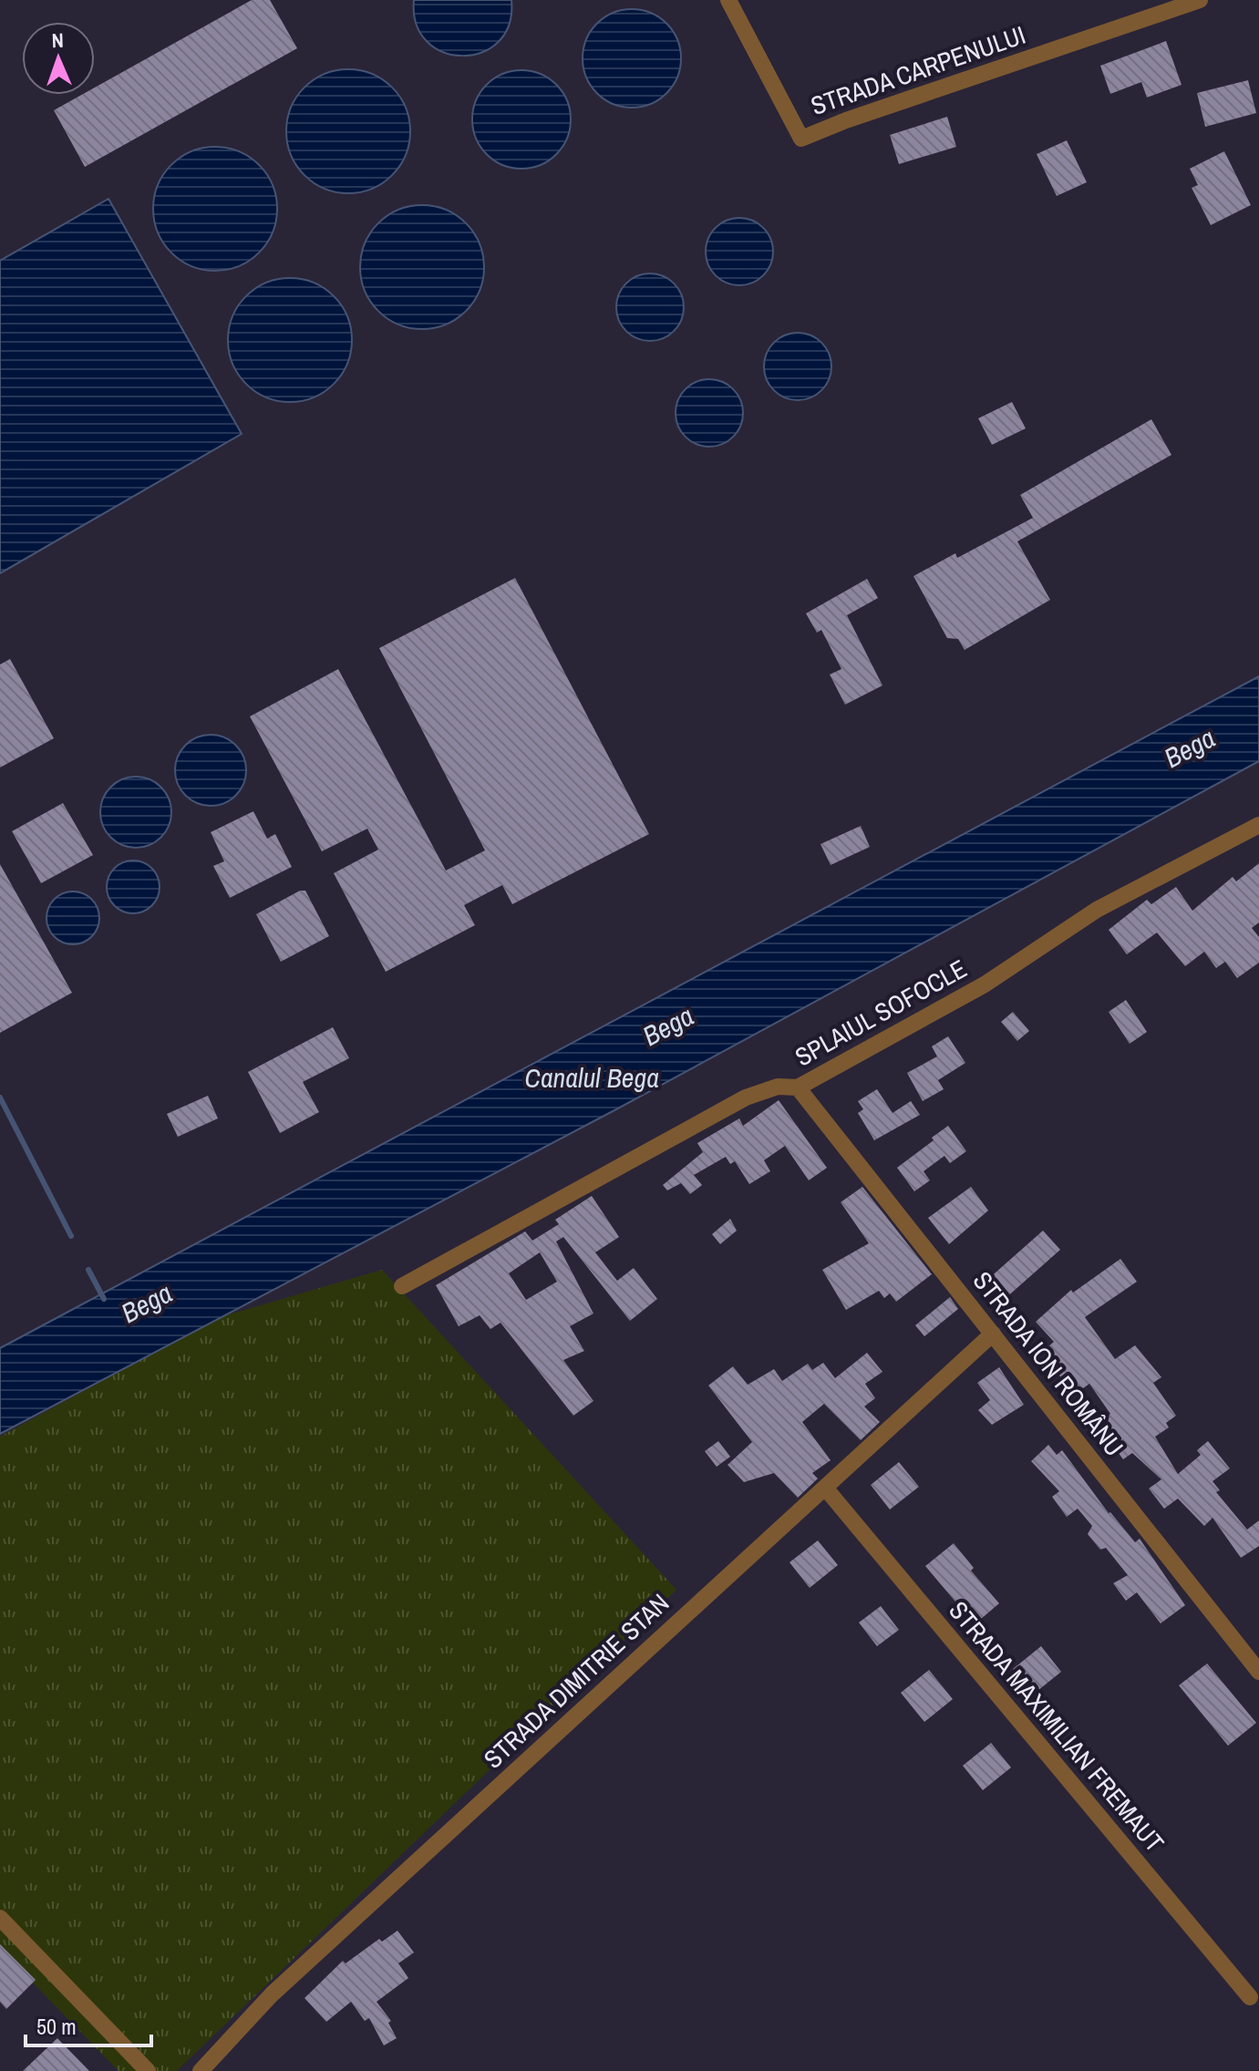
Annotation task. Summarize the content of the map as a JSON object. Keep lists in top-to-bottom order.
{
  "streets": {
    "street": [
      "STRADA CARPENULUI",
      "SPLAIUL SOFOCLE",
      "STRADA ION ROMÂNU",
      "STRADA DIMITRIE STAN",
      "STRADA MAXIMILIAN FREMAUT"
    ]
  },
  "crossings": [
    ["SPLAIUL SOFOCLE", "STRADA ION ROMÂNU"],
    ["STRADA ION ROMÂNU", "STRADA DIMITRIE STAN"],
    ["STRADA DIMITRIE STAN", "STRADA MAXIMILIAN FREMAUT"]
  ],
  "water": ["Bega", "Canalul Bega"],
  "scale_bar": "50 m",
  "north": "top"
}
